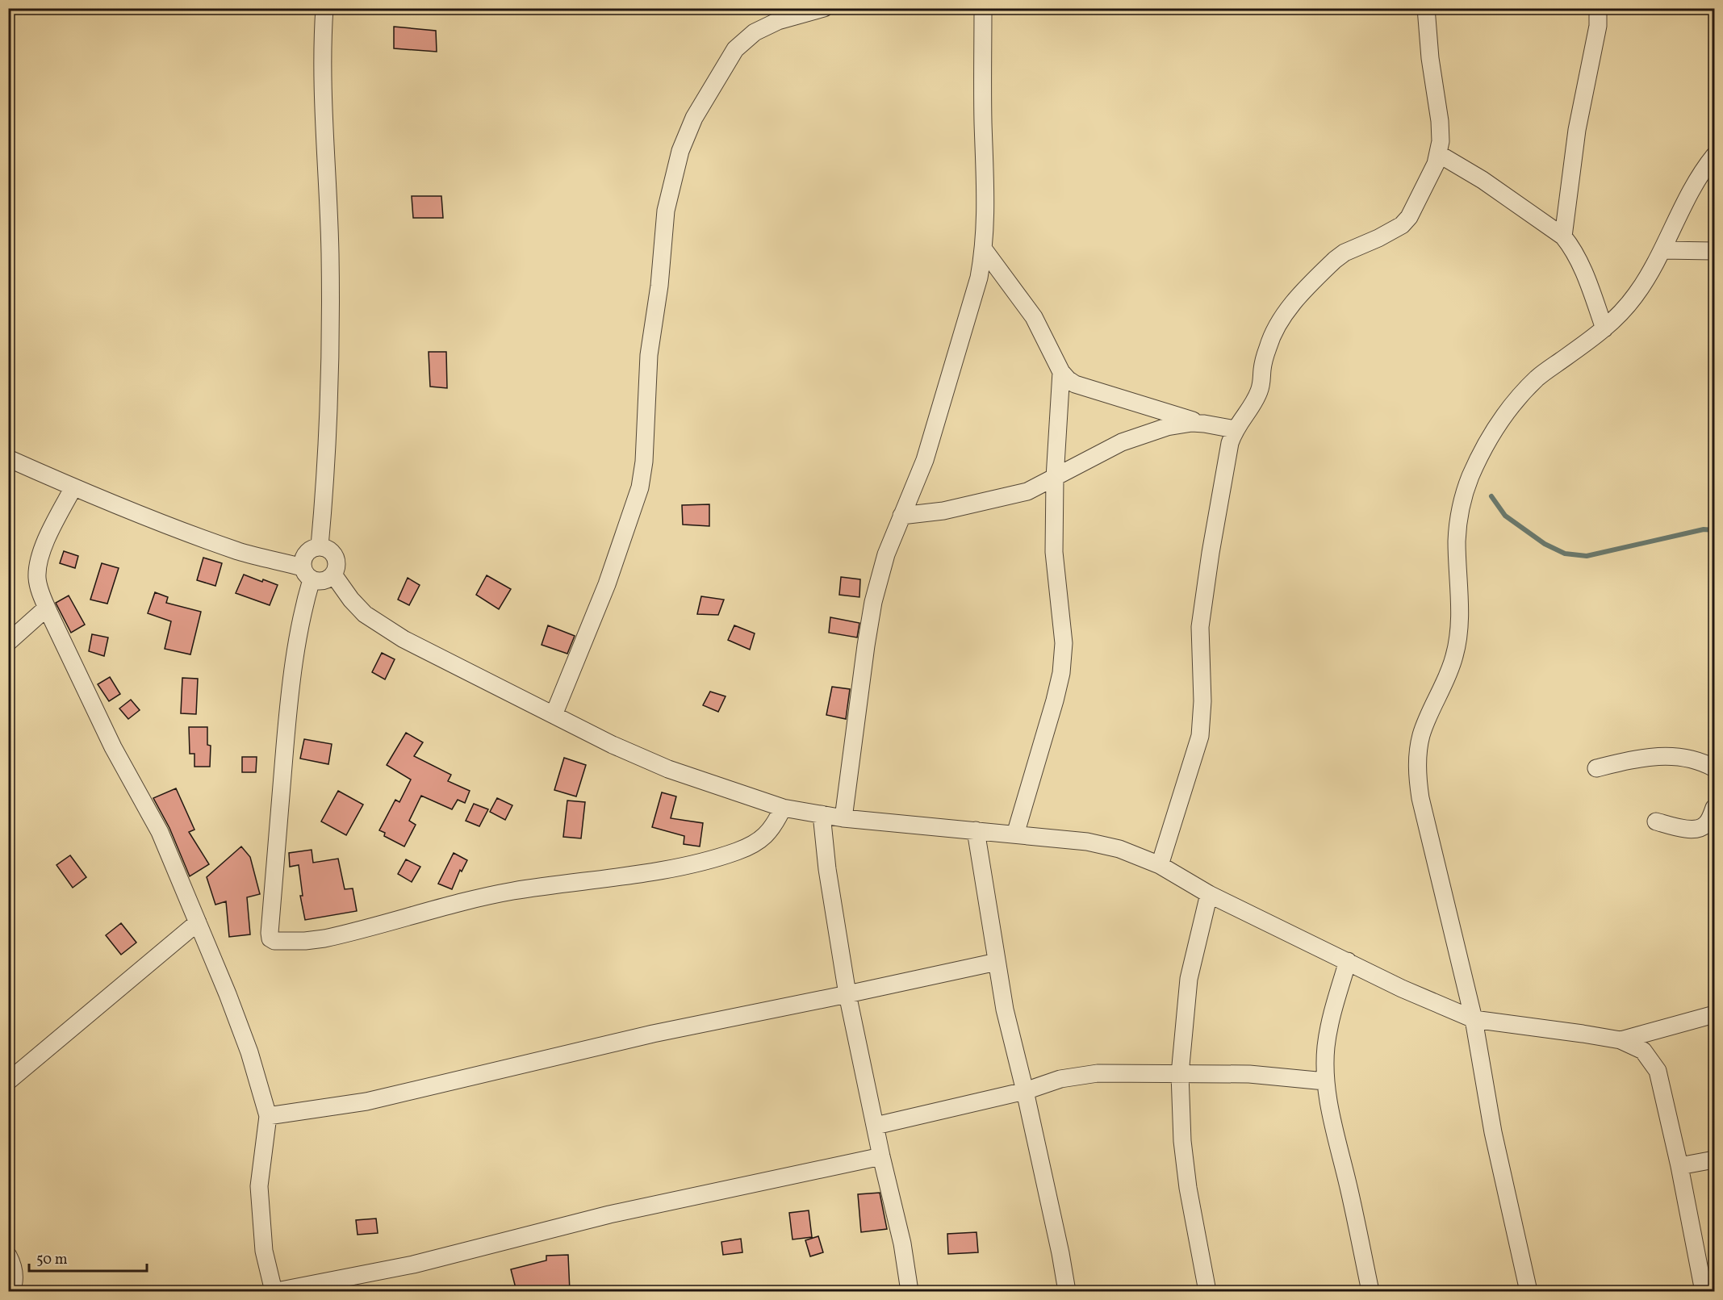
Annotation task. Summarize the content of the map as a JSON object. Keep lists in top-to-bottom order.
{
  "scale_bar": "50 m"
}
